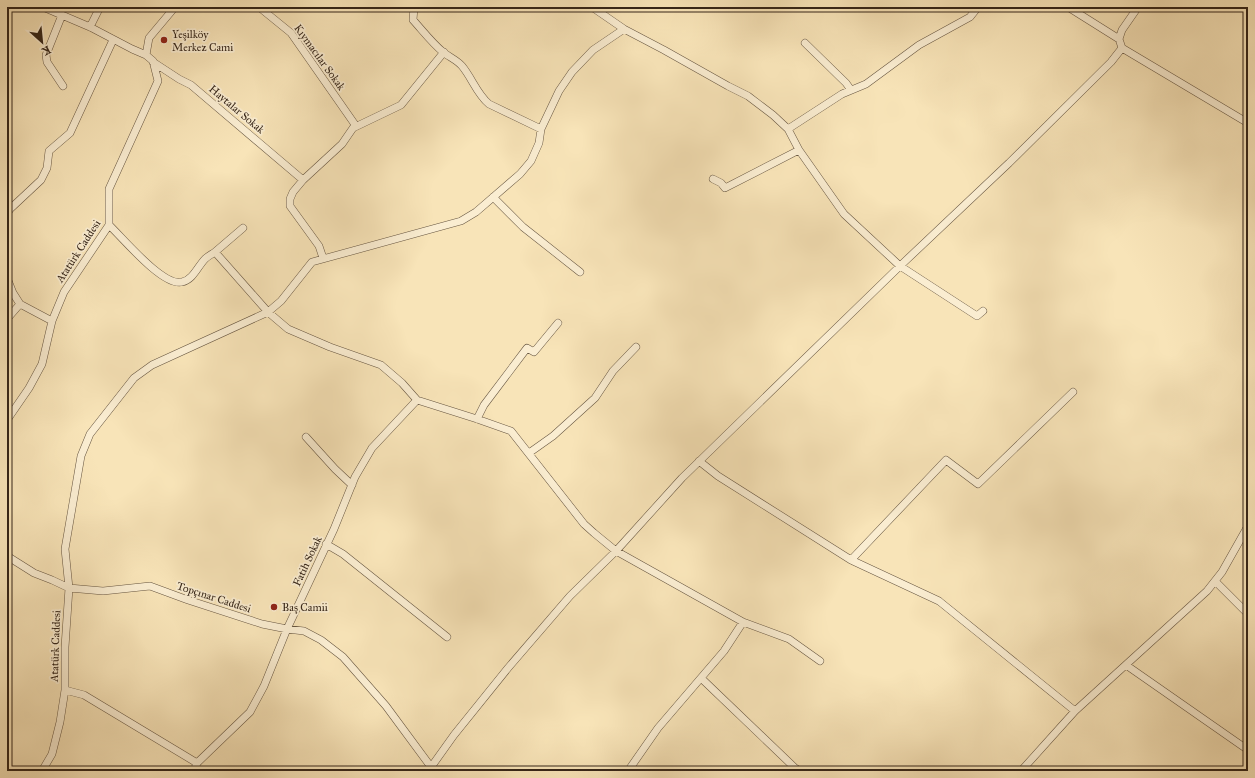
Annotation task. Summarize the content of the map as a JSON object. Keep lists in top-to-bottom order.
{
  "streets": {
    "street": [
      "Kıymacılar Sokak",
      "Haytalar Sokak",
      "Atatürk Caddesi",
      "Fatih Sokak",
      "Topçınar Caddesi"
    ]
  },
  "crossings": [
    ["Haytalar Sokak", "Atatürk Caddesi"],
    ["Atatürk Caddesi", "Topçınar Caddesi"],
    ["Fatih Sokak", "Topçınar Caddesi"]
  ],
  "places": ["Yeşilköy Merkez Cami", "Baş Camii"],
  "north": "bottom right"
}
